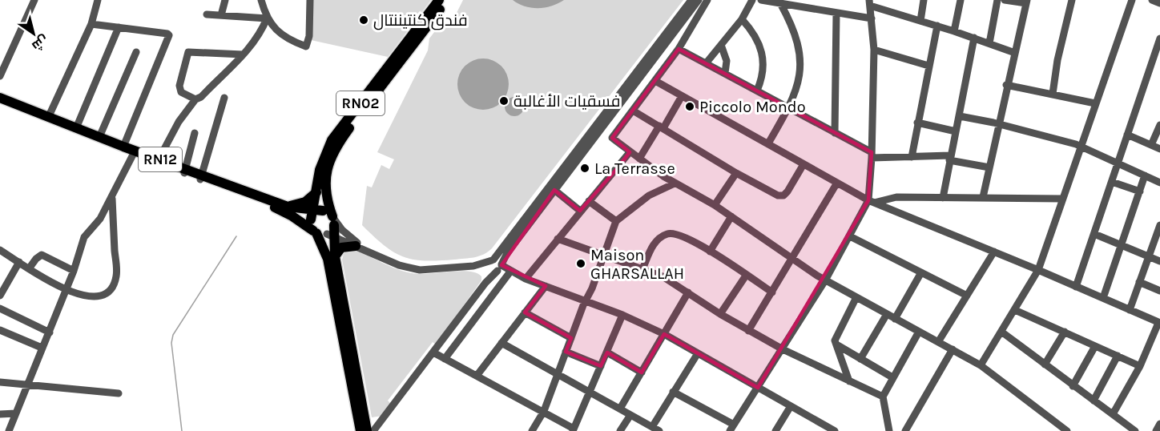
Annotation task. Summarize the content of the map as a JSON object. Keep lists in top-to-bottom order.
{
  "streets": {
    "main road": ["RN02", "RN12"]
  },
  "crossings": [
    ["RN02", "RN12"]
  ],
  "places": [
    "فندق كنتيننتال",
    "فسقيات الأغالبة",
    "Piccolo Mondo",
    "La Terrasse",
    "Maison GHARSALLAH"
  ],
  "north": "bottom right"
}
